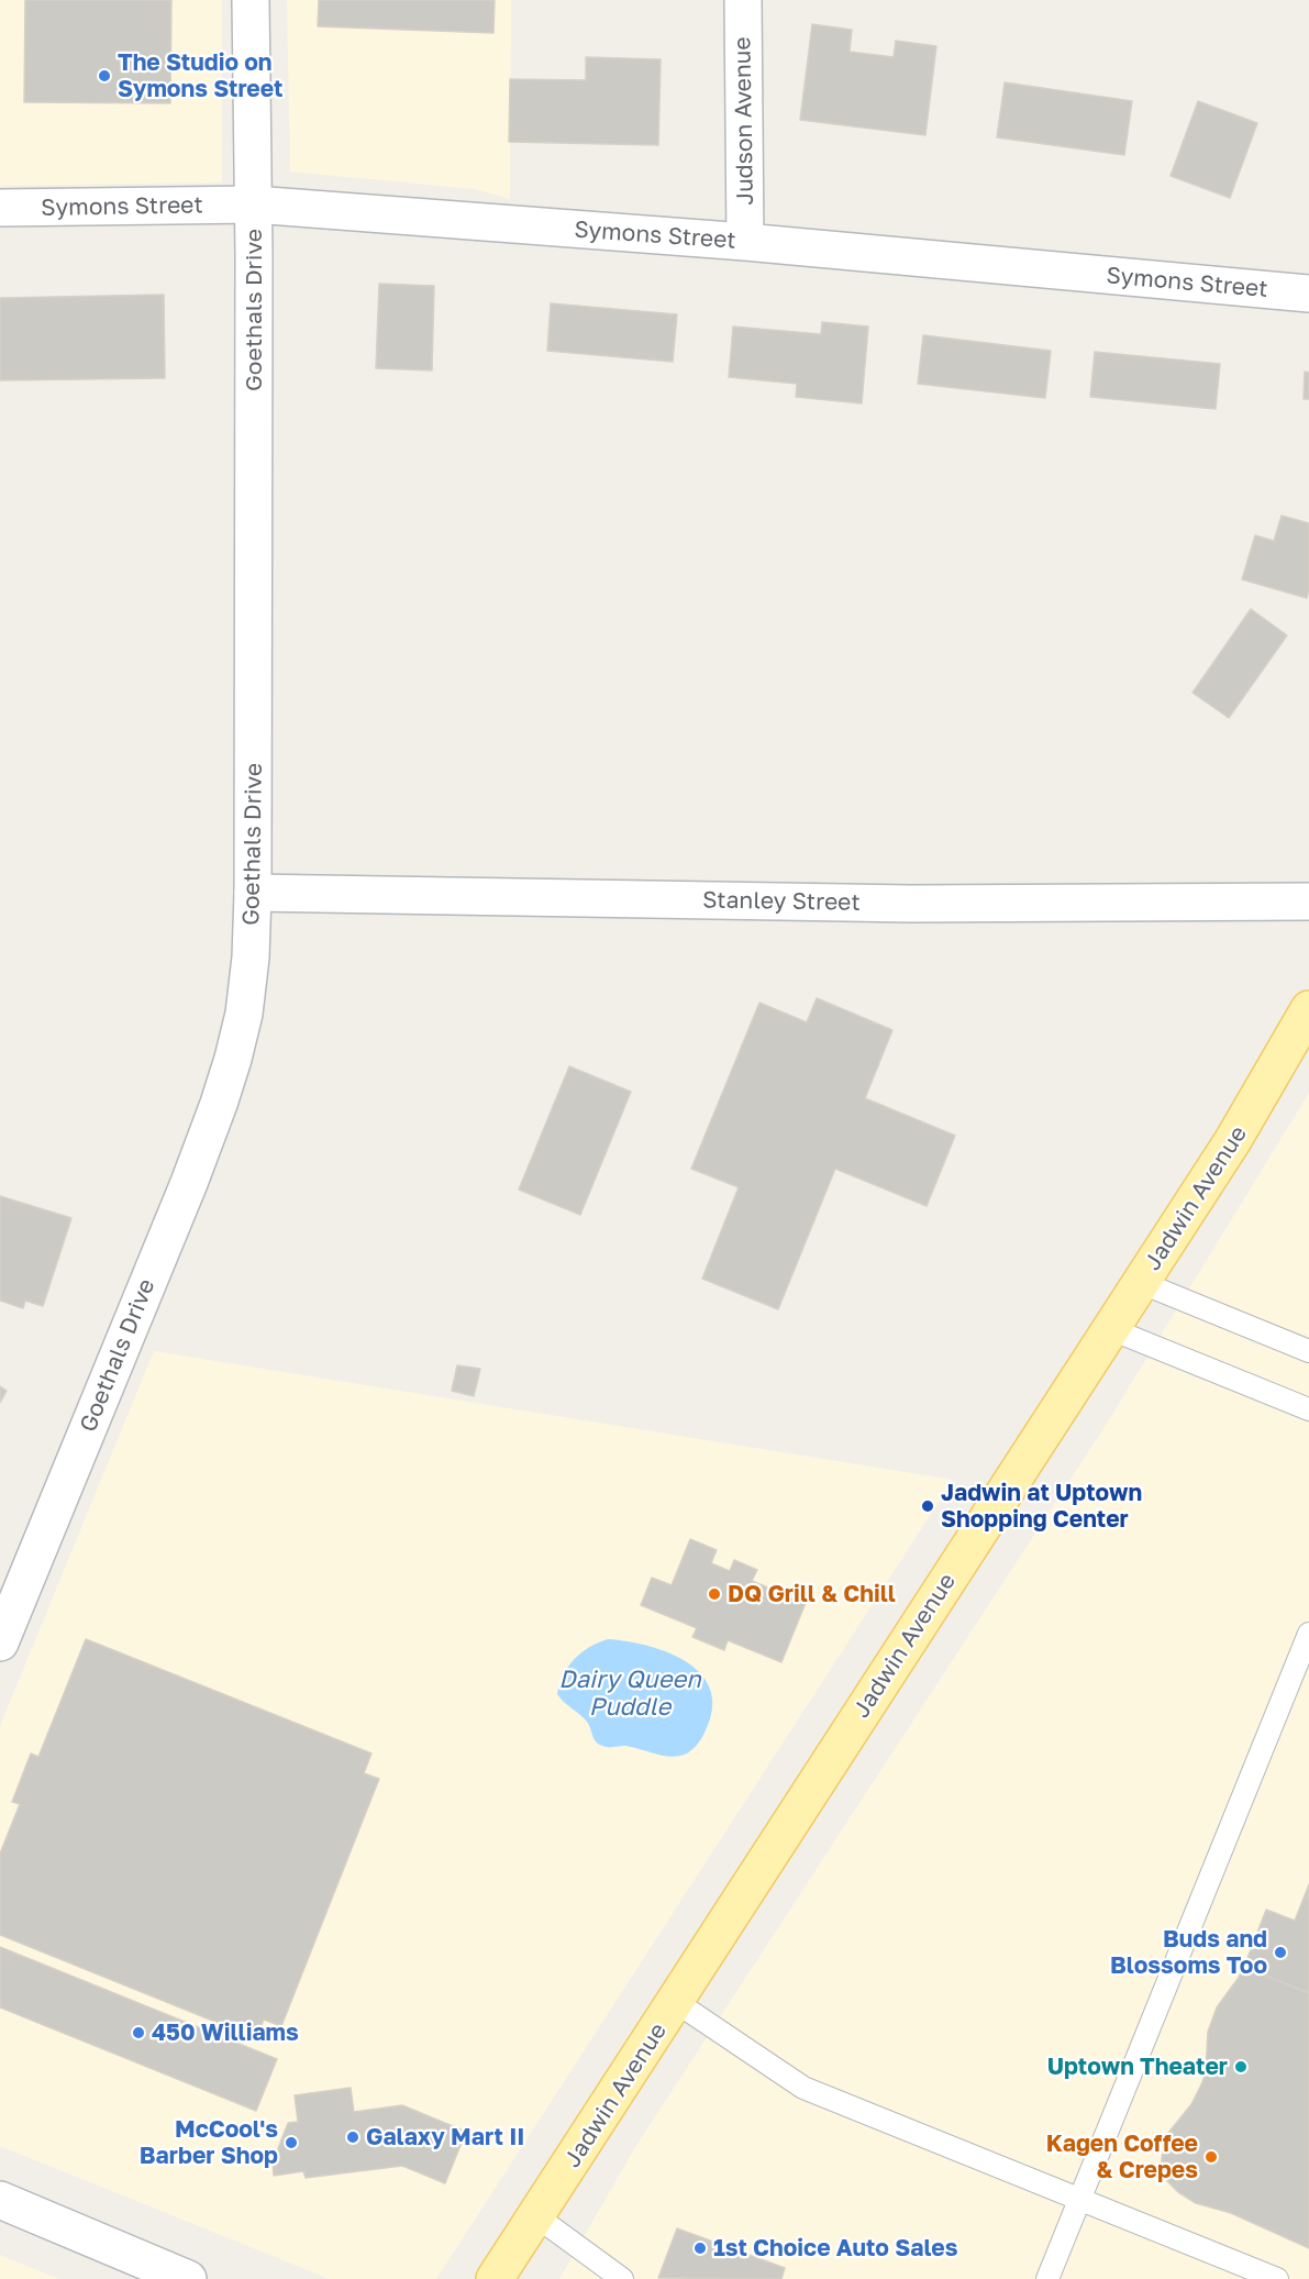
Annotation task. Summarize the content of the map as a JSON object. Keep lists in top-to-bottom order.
{
  "streets": {
    "main road": ["Jadwin Avenue"],
    "street": [
      "Judson Avenue",
      "Symons Street",
      "Goethals Drive",
      "Stanley Street"
    ]
  },
  "crossings": [
    ["Judson Avenue", "Symons Street"],
    ["Symons Street", "Goethals Drive"],
    ["Goethals Drive", "Stanley Street"]
  ],
  "water": ["Dairy Queen Puddle"],
  "places": [
    "The Studio on Symons Street",
    "Jadwin at Uptown Shopping Center",
    "DQ Grill & Chill",
    "Buds and Blossoms Too",
    "450 Williams",
    "Uptown Theater",
    "Galaxy Mart II",
    "McCool's Barber Shop",
    "Kagen Coffee & Crepes",
    "1st Choice Auto Sales"
  ]
}
